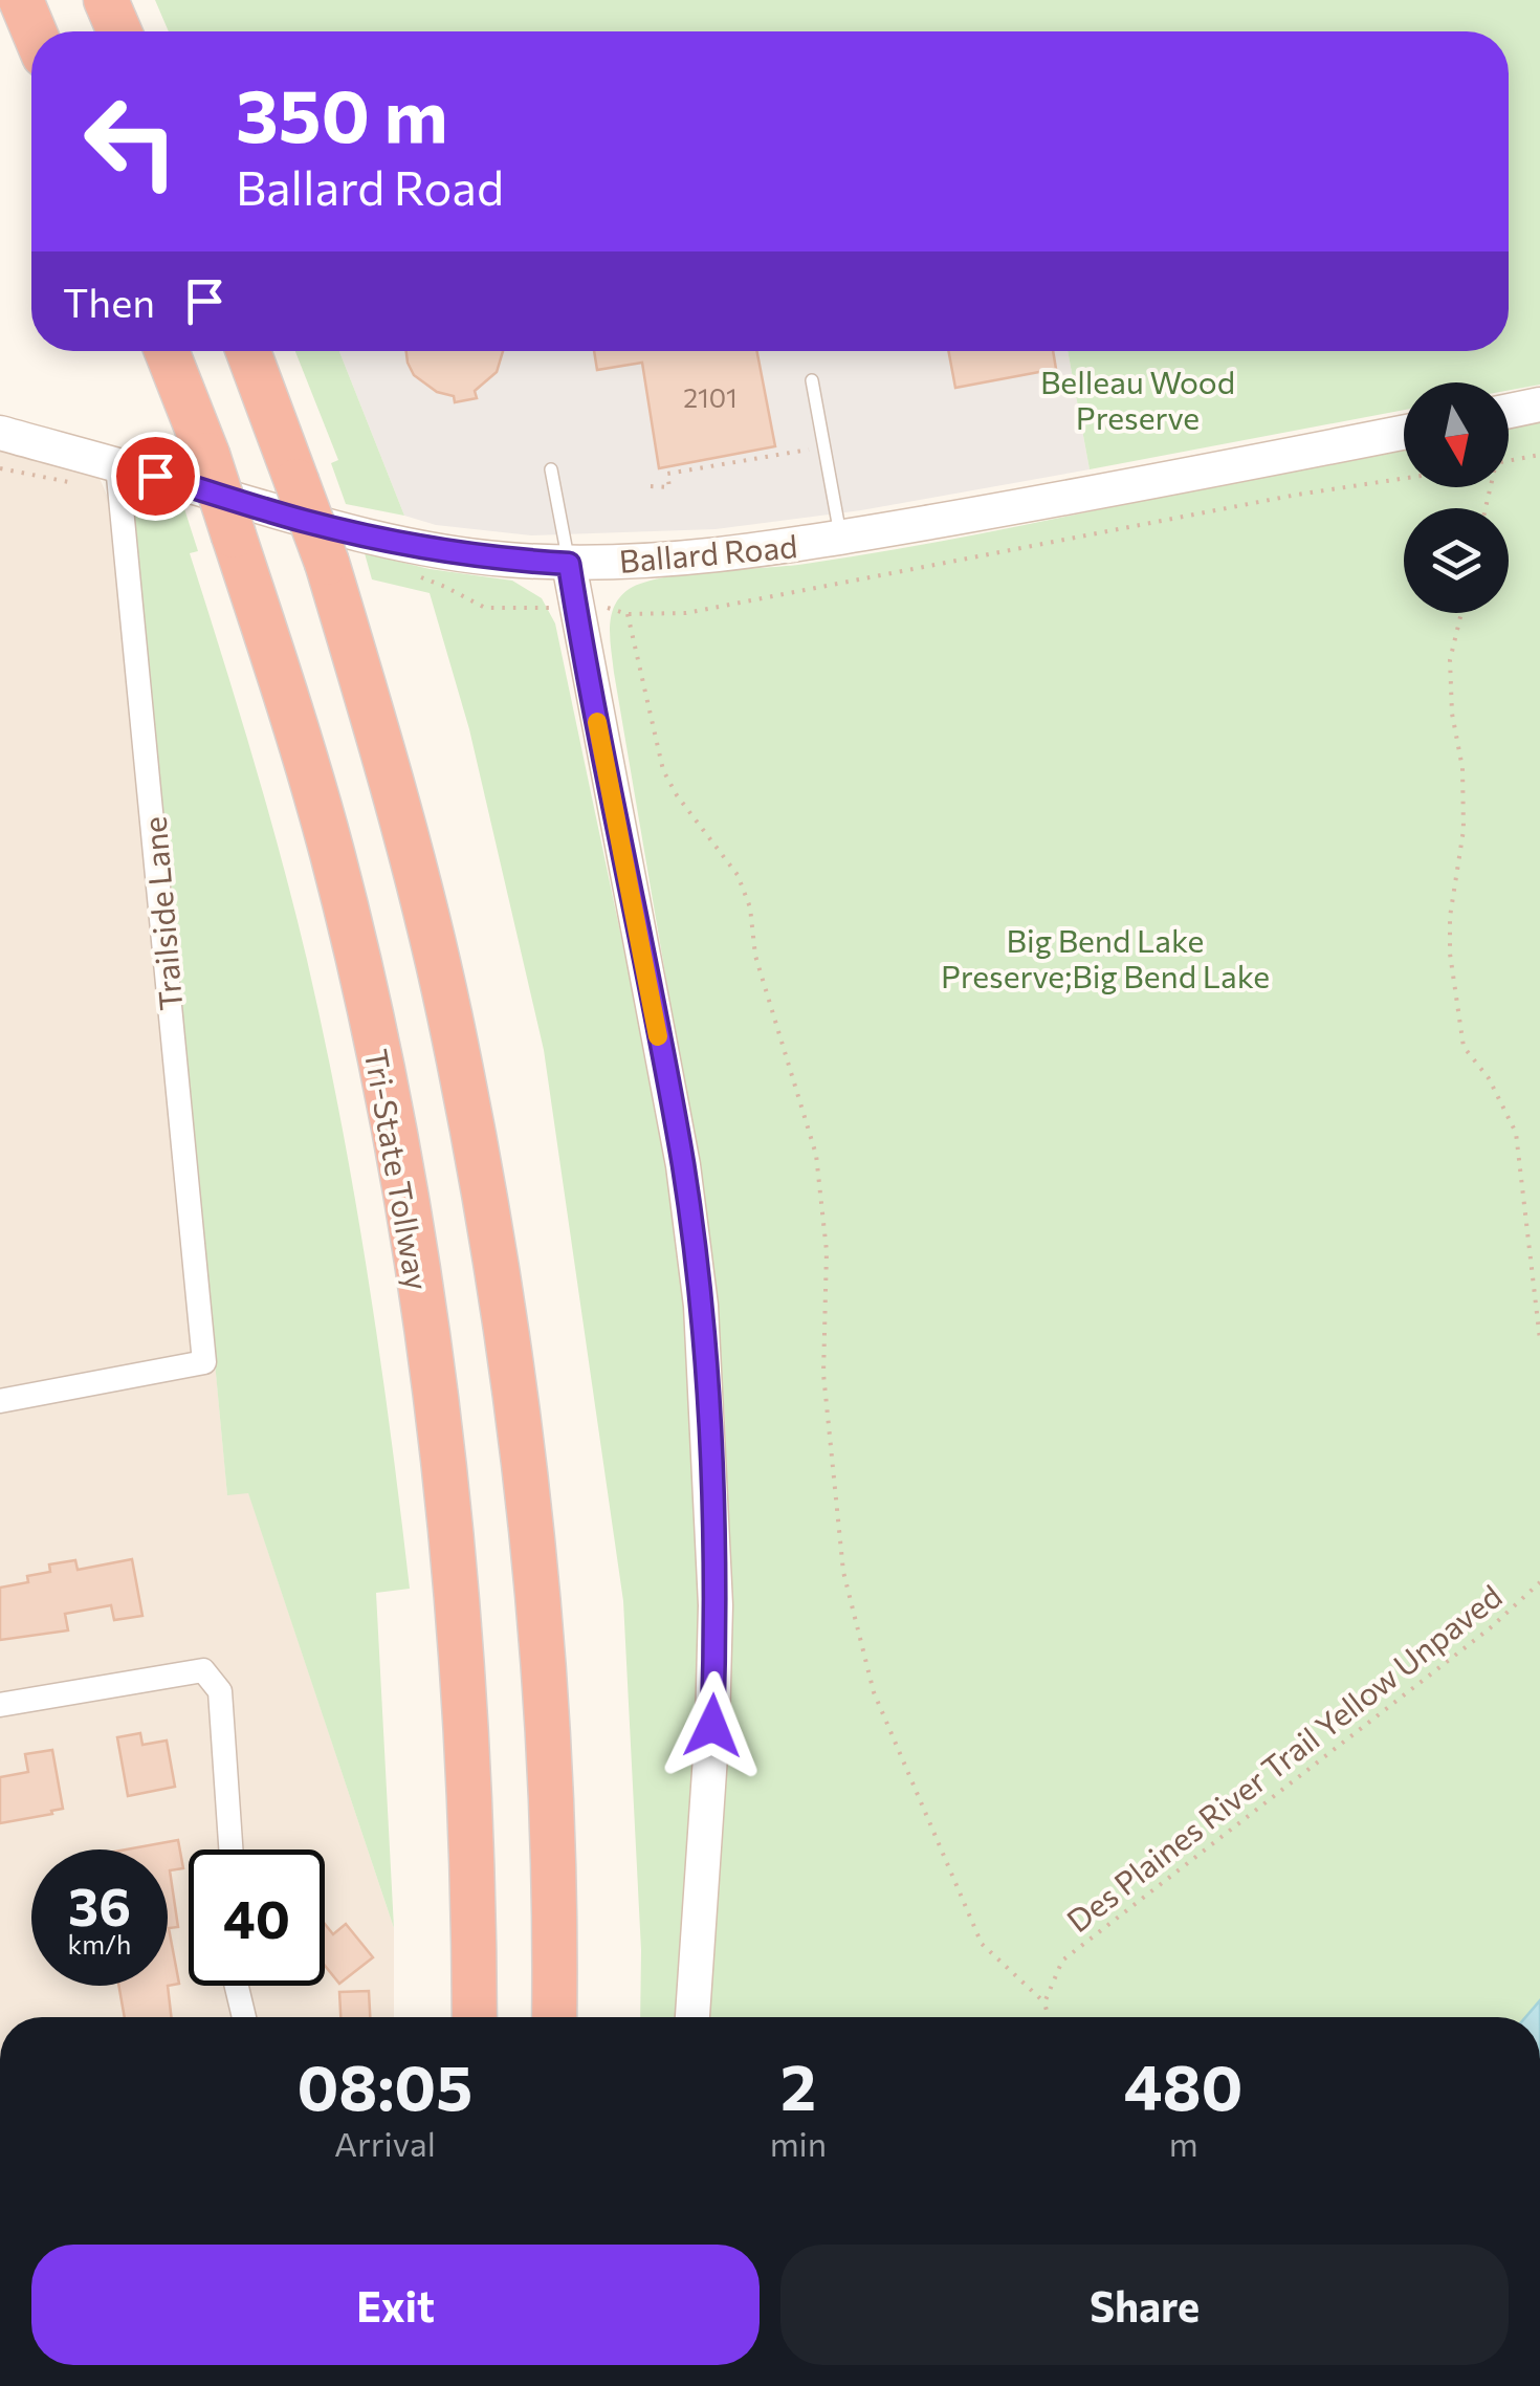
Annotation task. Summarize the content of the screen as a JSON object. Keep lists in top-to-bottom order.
{
  "streets": {
    "highway": ["Tri-State Tollway"],
    "street": ["Ballard Road", "Trailside Lane"],
    "path": ["Des Plaines River Trail Yellow Unpaved"]
  },
  "crossings": [
    ["Ballard Road", "Trailside Lane"]
  ],
  "parks": ["Belleau Wood Preserve", "Big Bend Lake Preserve;Big Bend Lake"],
  "house_numbers": ["2101"],
  "north": "bottom",
  "page": {
    "turn": ["350 m", "Ballard Road"],
    "then": "Then",
    "speed": "36 km/h",
    "limit": "40",
    "eta": [
      "08:05",
      "Arrival",
      "2",
      "min",
      "480",
      "m"
    ],
    "buttons": ["Exit", "Share"]
  }
}
